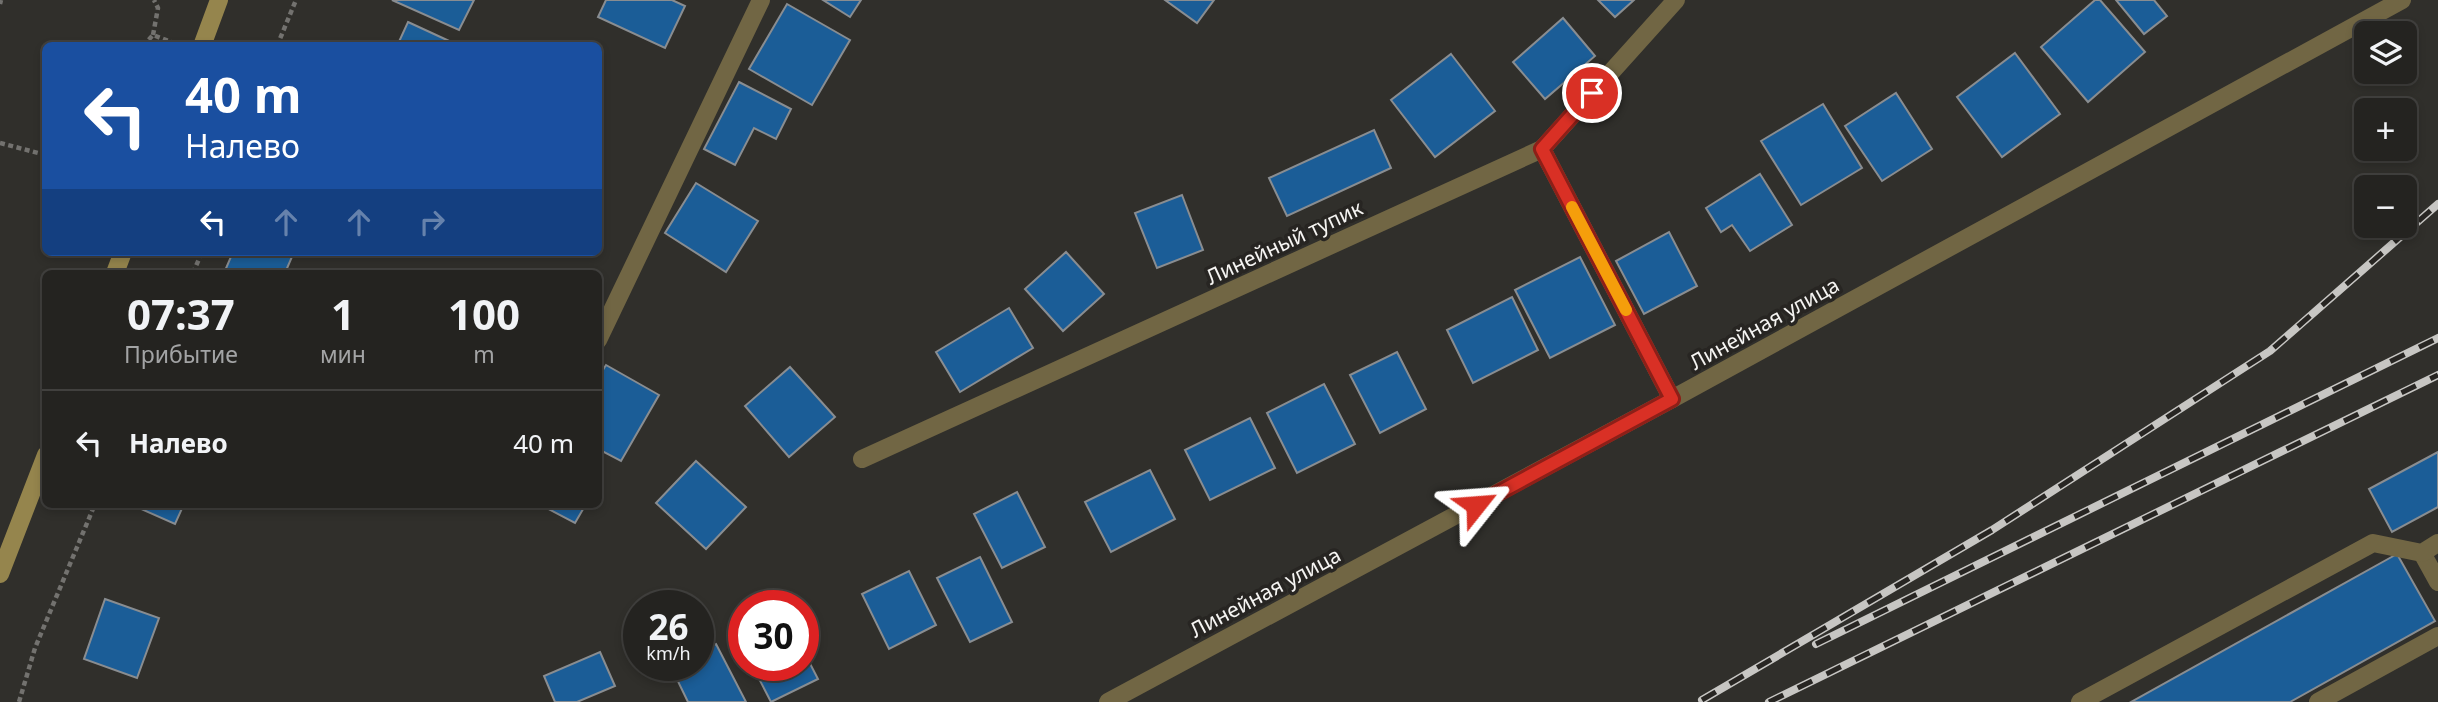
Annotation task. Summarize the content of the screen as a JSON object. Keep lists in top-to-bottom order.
{
  "streets": {
    "street": ["Линейный тупик", "Линейная улица"]
  },
  "page": {
    "map_buttons": ["+", "−"],
    "turn": ["40 m", "Налево"],
    "eta": [
      "07:37",
      "Прибытие",
      "1",
      "мин",
      "100",
      "m"
    ],
    "list": [
      {
        "name": "Налево",
        "value": "40 m"
      }
    ],
    "speed": "26 km/h",
    "limit": "30"
  }
}
